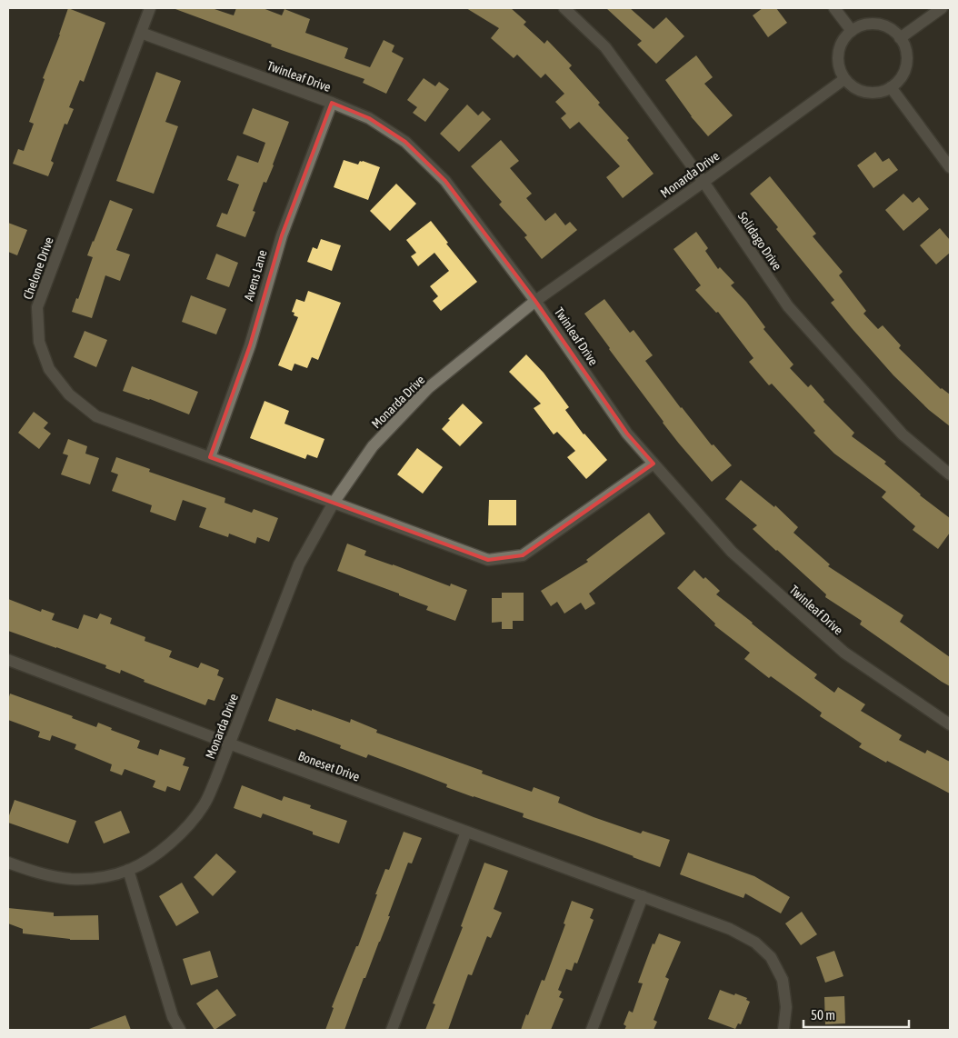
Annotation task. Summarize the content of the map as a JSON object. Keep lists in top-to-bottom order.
{
  "streets": {
    "street": [
      "Twinleaf Drive",
      "Monarda Drive",
      "Solidago Drive",
      "Chelone Drive",
      "Avens Lane",
      "Boneset Drive"
    ]
  },
  "crossings": [
    ["Twinleaf Drive", "Monarda Drive"],
    ["Twinleaf Drive", "Chelone Drive"],
    ["Twinleaf Drive", "Avens Lane"],
    ["Monarda Drive", "Solidago Drive"],
    ["Monarda Drive", "Chelone Drive"],
    ["Monarda Drive", "Boneset Drive"],
    ["Chelone Drive", "Avens Lane"]
  ],
  "scale_bar": "50 m"
}
